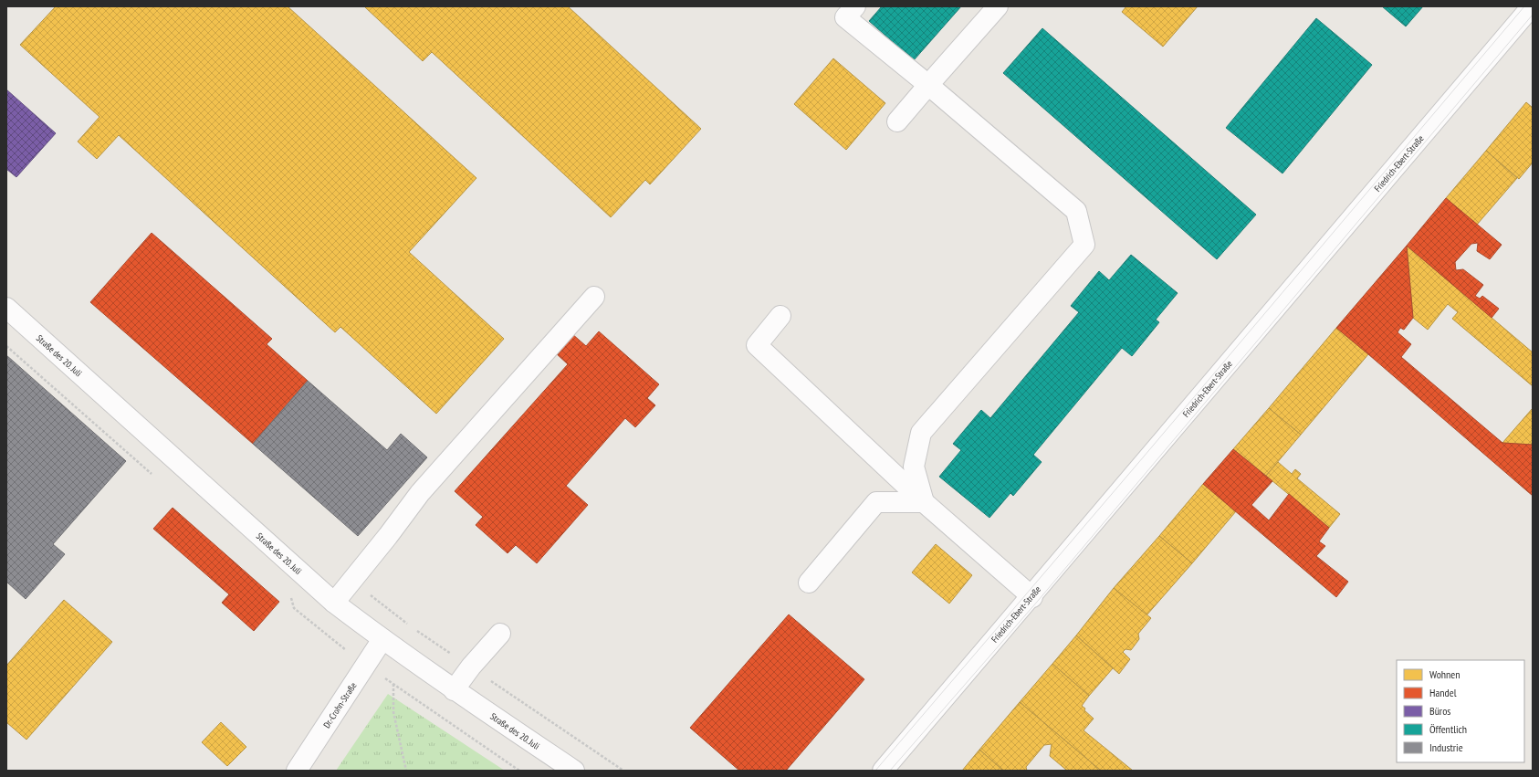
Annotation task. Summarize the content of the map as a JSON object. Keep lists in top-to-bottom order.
{
  "streets": {
    "street": ["Friedrich-Ebert-Straße", "Straße des 20. Juli", "Dr.-Crohn-Straße"]
  },
  "crossings": [
    ["Straße des 20. Juli", "Dr.-Crohn-Straße"]
  ],
  "legend": [
    "Wohnen",
    "Handel",
    "Büros",
    "Öffentlich",
    "Industrie"
  ]
}
